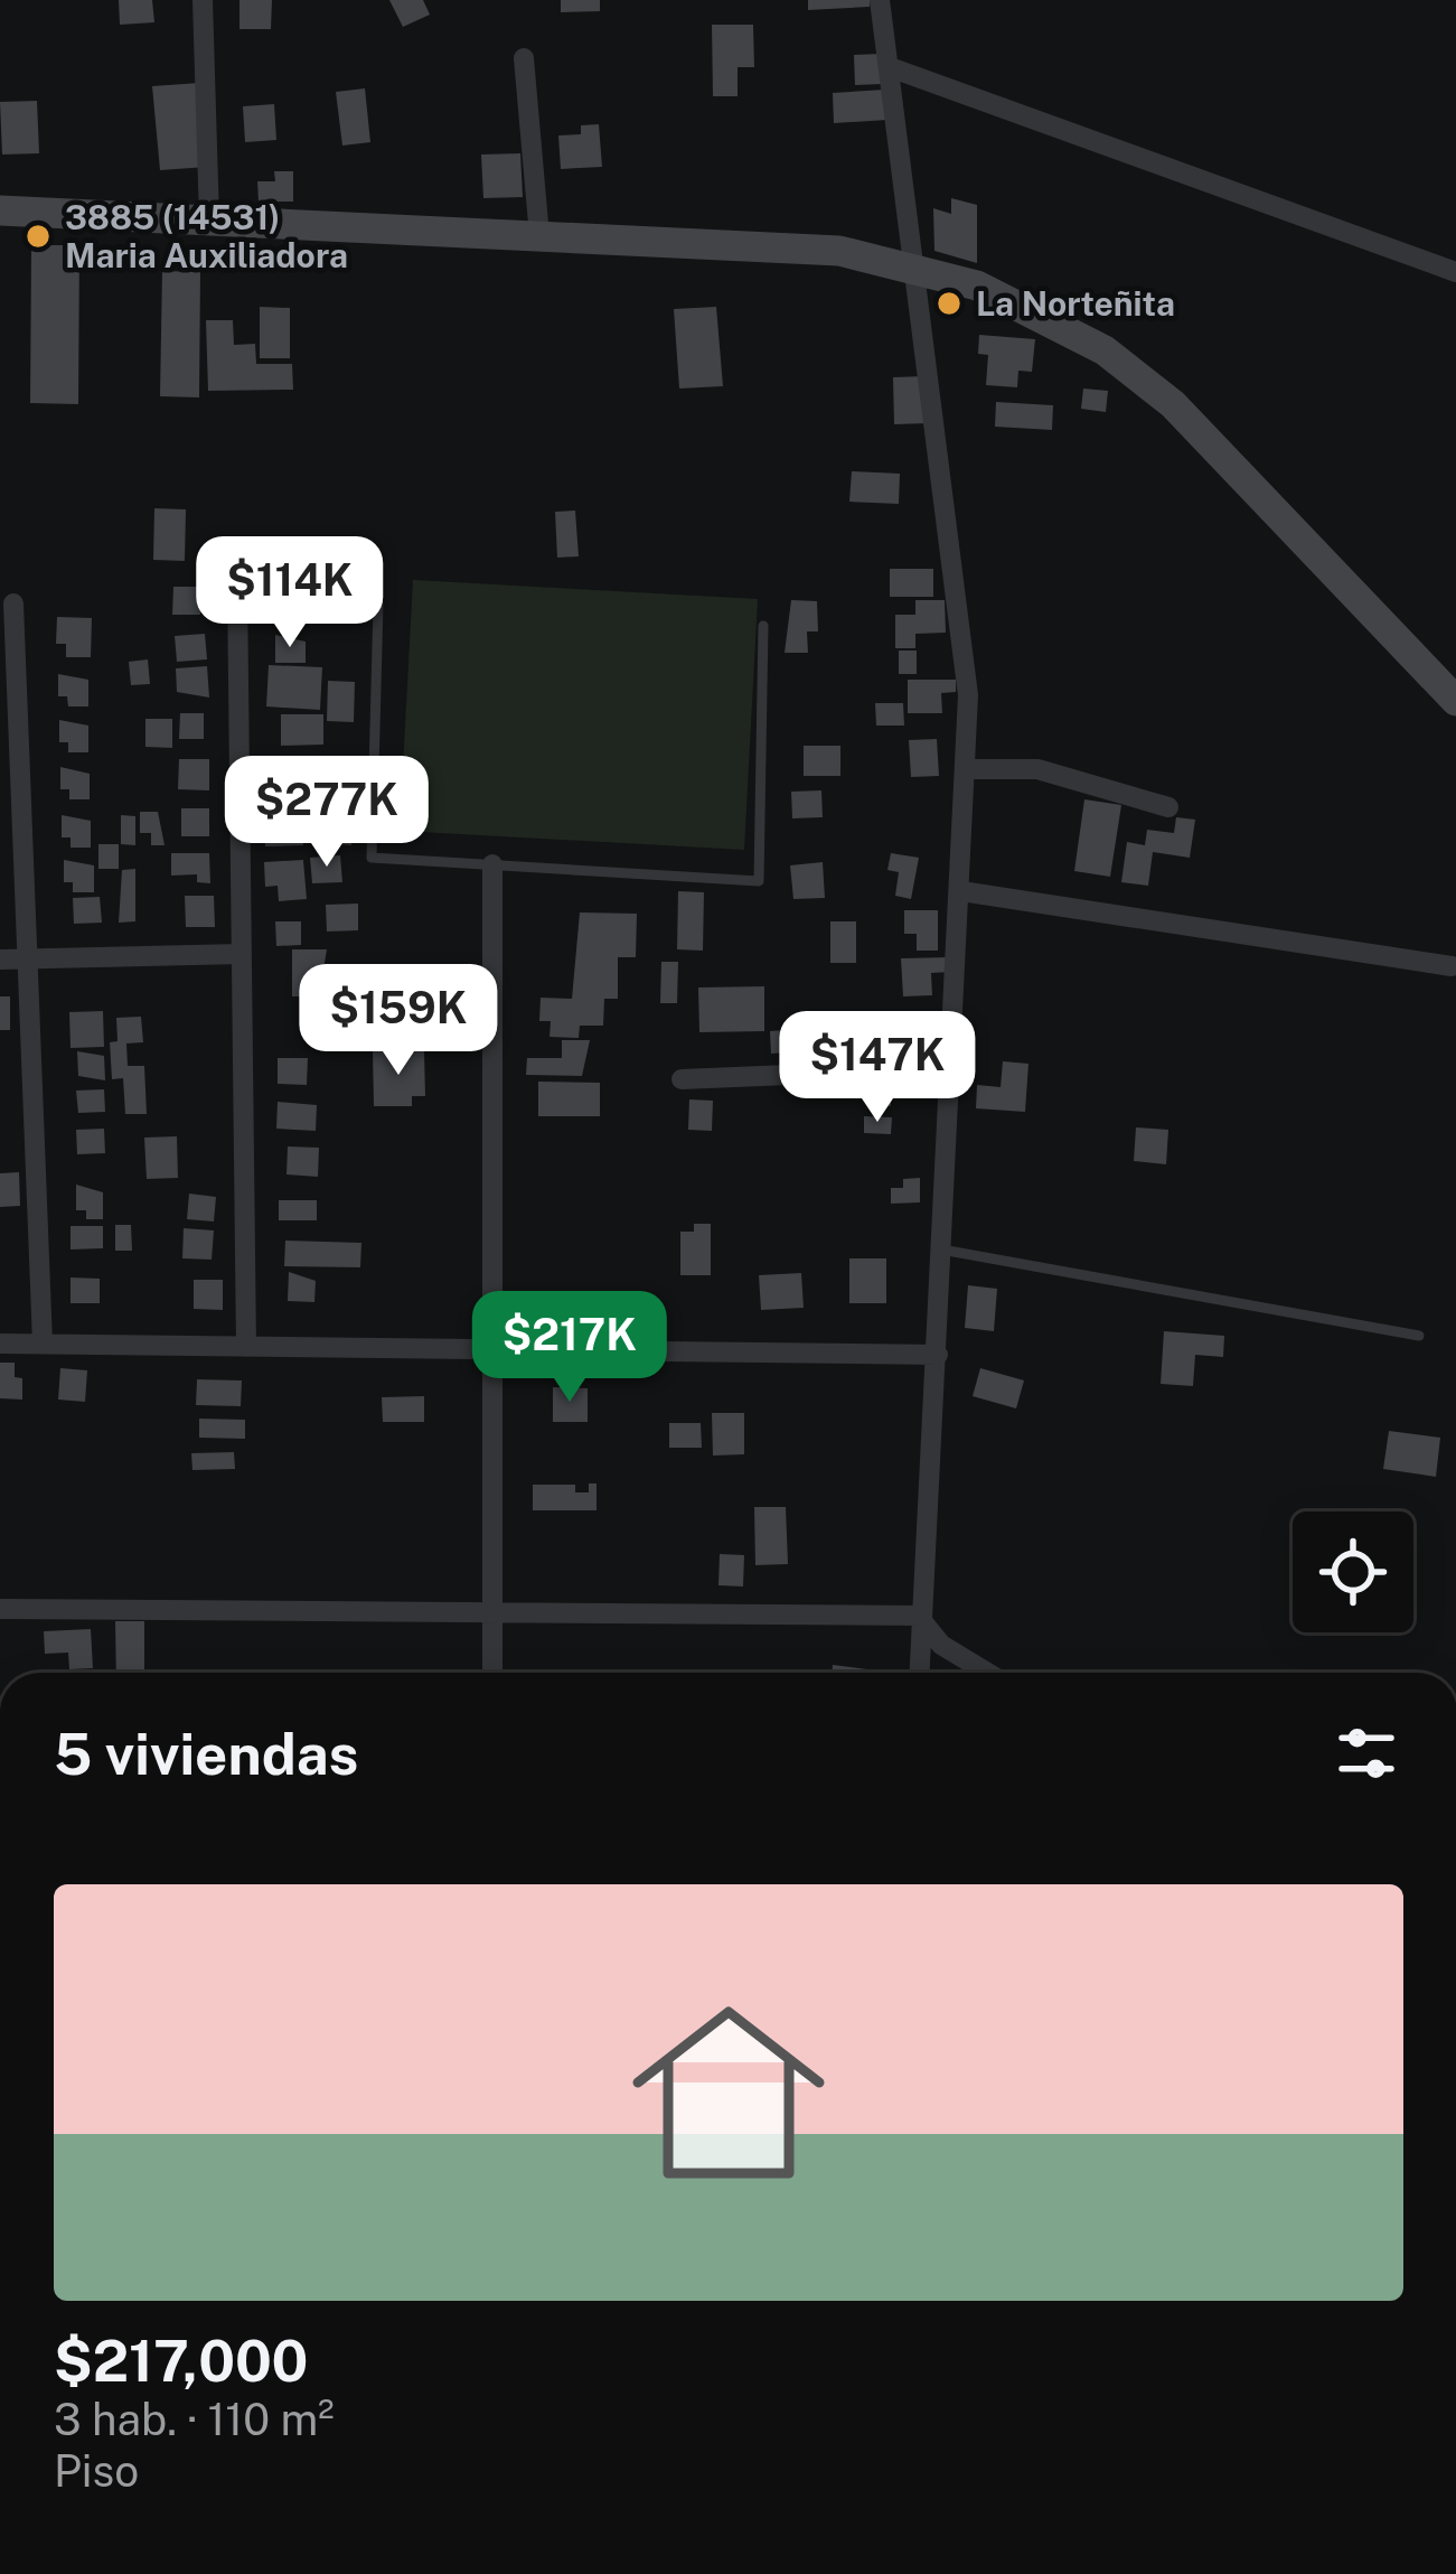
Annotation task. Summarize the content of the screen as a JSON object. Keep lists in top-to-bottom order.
{
  "places": ["3885 (14531) Maria Auxiliadora", "La Norteñita"],
  "page": {
    "price": [
      "$114K",
      "$277K",
      "$159K",
      "$147K",
      "$217K"
    ],
    "heading": "5 viviendas",
    "list": [
      {
        "name": "$217,000",
        "note": "3 hab. · 110 m² · Piso"
      }
    ]
  }
}
